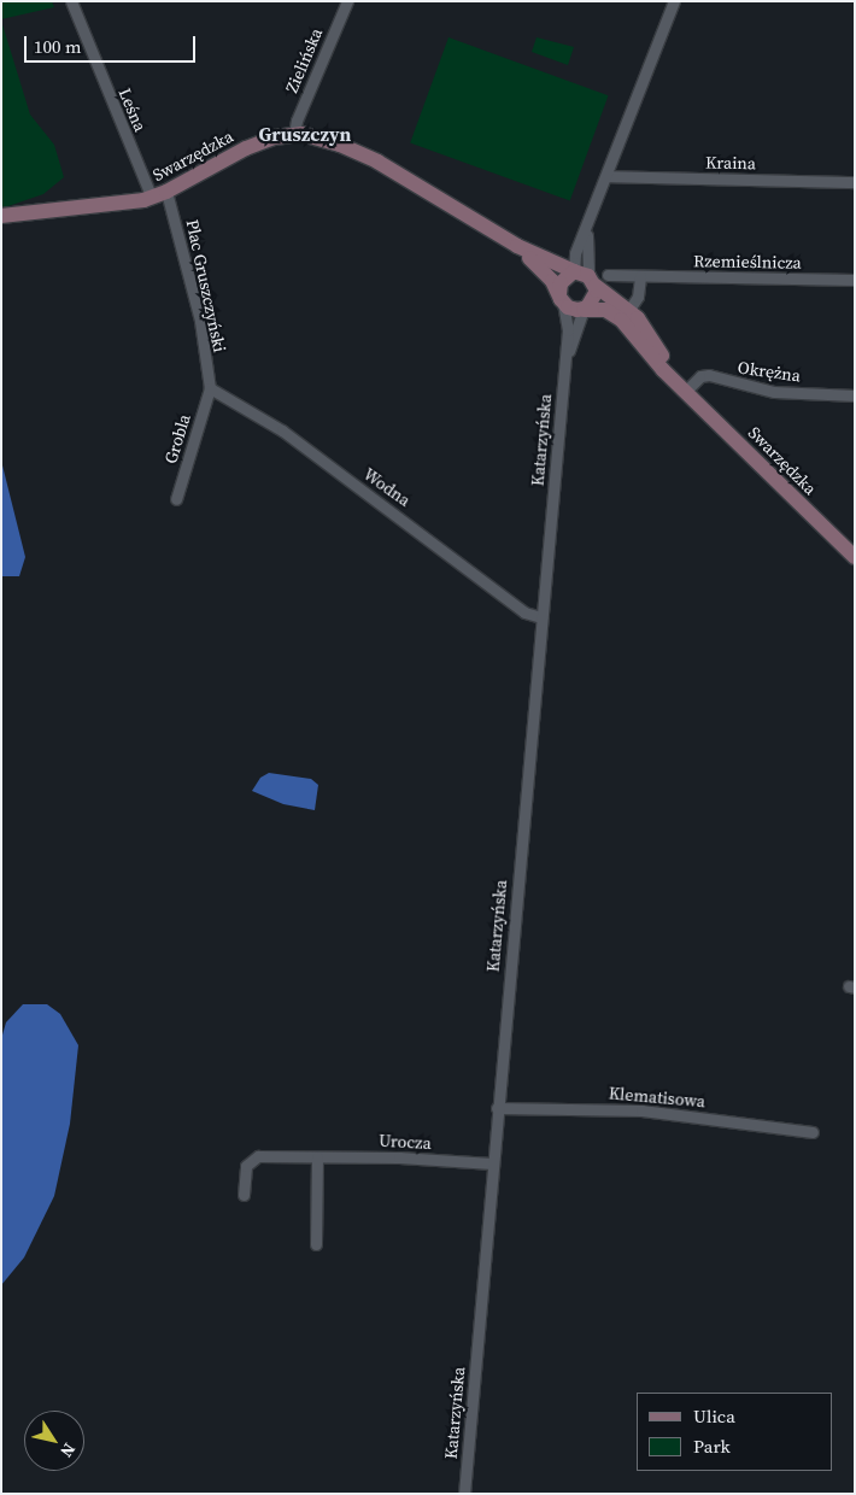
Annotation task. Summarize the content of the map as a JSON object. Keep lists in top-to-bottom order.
{
  "streets": {
    "street": [
      "Zielińska",
      "Leśna",
      "Swarzędzka",
      "Kraina",
      "Rzemieślnicza",
      "Plac Gruszczyński",
      "Okrężna",
      "Grobla",
      "Katarzyńska",
      "Wodna",
      "Klematisowa",
      "Urocza"
    ]
  },
  "crossings": [
    ["Zielińska", "Swarzędzka"],
    ["Leśna", "Swarzędzka"],
    ["Swarzędzka", "Plac Gruszczyński"],
    ["Swarzędzka", "Okrężna"],
    ["Swarzędzka", "Katarzyńska"],
    ["Plac Gruszczyński", "Grobla"],
    ["Plac Gruszczyński", "Wodna"],
    ["Grobla", "Wodna"],
    ["Katarzyńska", "Wodna"],
    ["Katarzyńska", "Klematisowa"],
    ["Katarzyńska", "Urocza"]
  ],
  "districts": ["Gruszczyn"],
  "legend": ["Ulica", "Park"],
  "scale_bar": "100 m",
  "north": "bottom right"
}
